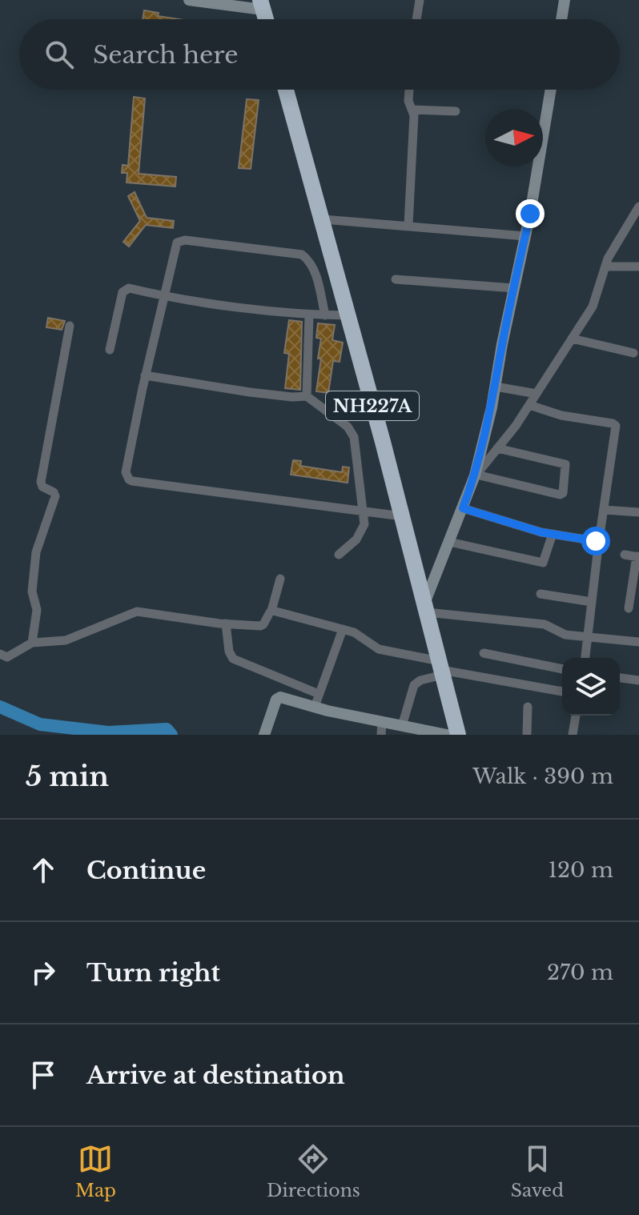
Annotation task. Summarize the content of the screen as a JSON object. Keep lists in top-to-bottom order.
{
  "streets": {
    "highway": ["NH227A"]
  },
  "north": "right",
  "page": {
    "search": "Search here",
    "heading": ["5 min", "Walk · 390 m"],
    "list": [
      ["Continue", "120 m"],
      ["Turn right", "270 m"],
      "Arrive at destination"
    ],
    "nav": ["Map", "Directions", "Saved"]
  }
}
